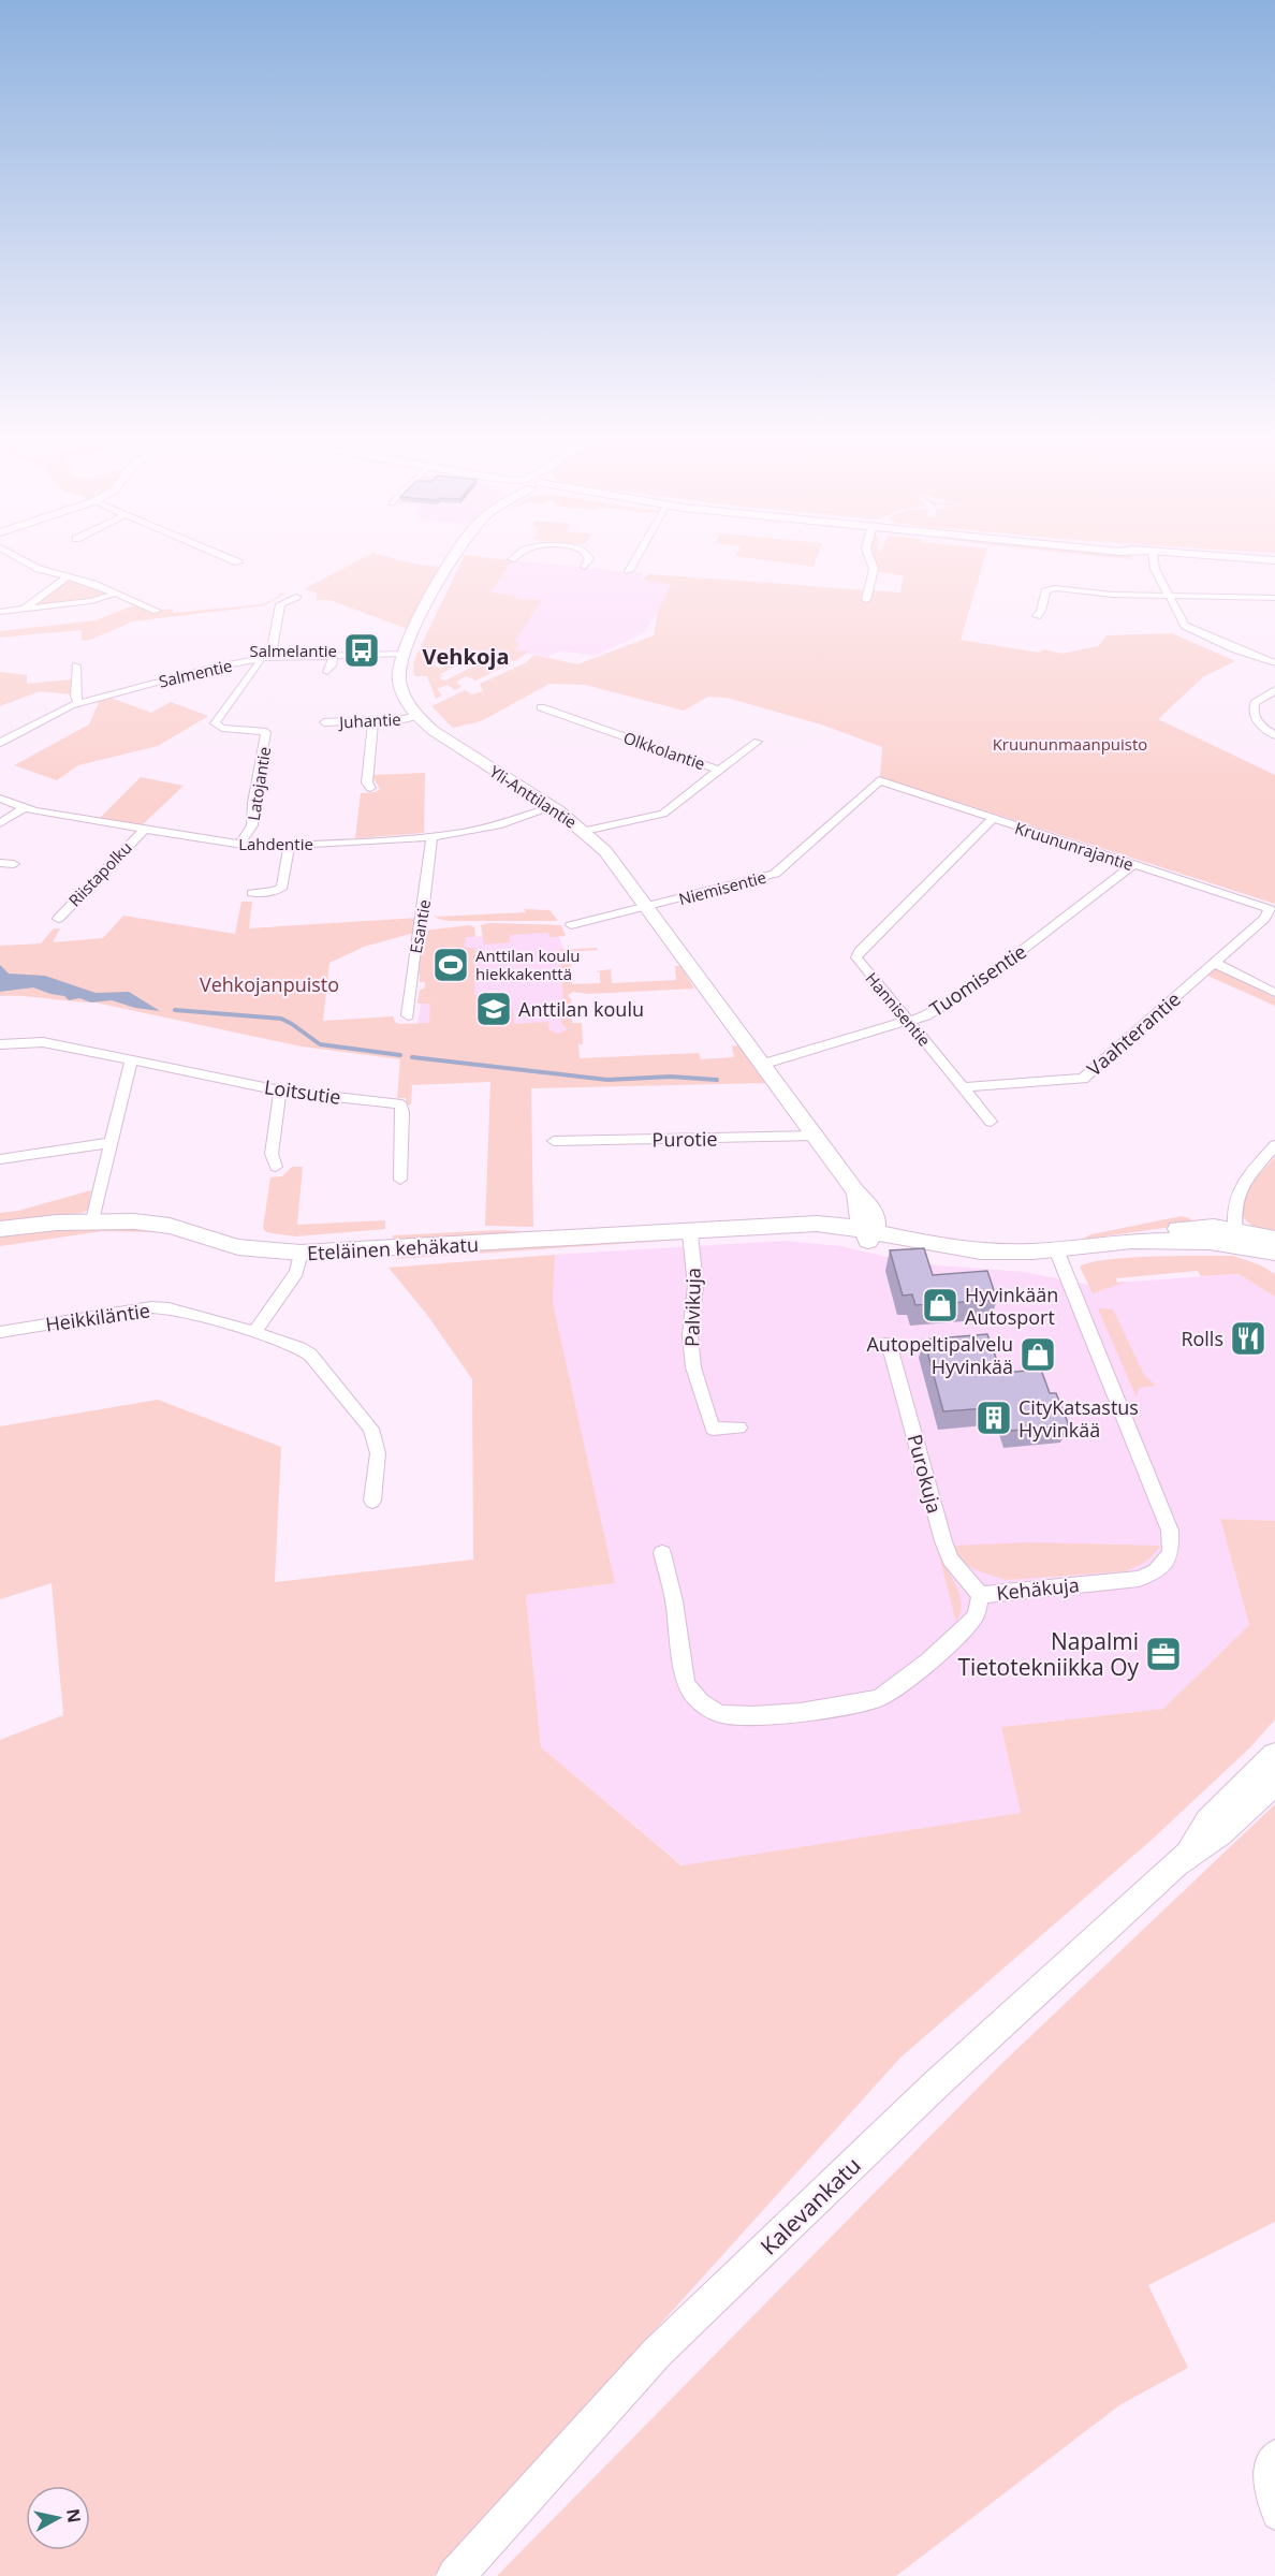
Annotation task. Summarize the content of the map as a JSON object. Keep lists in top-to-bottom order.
{
  "streets": {
    "street": [
      "Salmentie",
      "Juhantie",
      "Olkkolantie",
      "Latojantie",
      "Yli-Anttilantie",
      "Lahdentie",
      "Kruununrajantie",
      "Riistapolku",
      "Niemisentie",
      "Esantie",
      "Tuomisentie",
      "Hannisentie",
      "Vaahterantie",
      "Loitsutie",
      "Purotie",
      "Eteläinen kehäkatu",
      "Palvikuja",
      "Heikkiläntie",
      "Purokuja",
      "Kehäkuja",
      "Kalevankatu"
    ]
  },
  "crossings": [
    ["Salmentie", "Latojantie"],
    ["Salmentie", "Yli-Anttilantie"],
    ["Juhantie", "Yli-Anttilantie"],
    ["Olkkolantie", "Yli-Anttilantie"],
    ["Latojantie", "Lahdentie"],
    ["Yli-Anttilantie", "Lahdentie"],
    ["Yli-Anttilantie", "Niemisentie"],
    ["Yli-Anttilantie", "Tuomisentie"],
    ["Yli-Anttilantie", "Purotie"],
    ["Yli-Anttilantie", "Eteläinen kehäkatu"],
    ["Lahdentie", "Riistapolku"],
    ["Lahdentie", "Esantie"],
    ["Kruununrajantie", "Niemisentie"],
    ["Kruununrajantie", "Tuomisentie"],
    ["Kruununrajantie", "Hannisentie"],
    ["Kruununrajantie", "Vaahterantie"],
    ["Tuomisentie", "Hannisentie"],
    ["Hannisentie", "Vaahterantie"],
    ["Eteläinen kehäkatu", "Palvikuja"],
    ["Eteläinen kehäkatu", "Kehäkuja"],
    ["Purokuja", "Kehäkuja"]
  ],
  "districts": ["Vehkoja"],
  "parks": ["Kruununmaanpuisto", "Vehkojanpuisto"],
  "places": {
    "bus stop": ["Salmelantie"],
    "sports": ["Anttilan koulu hiekkakenttä"],
    "school or university": ["Anttilan koulu"],
    "shop": ["Hyvinkään Autosport", "Autopeltipalvelu Hyvinkää"],
    "restaurant": ["Rolls"],
    "building": ["CityKatsastus Hyvinkää"],
    "office": ["Napalmi Tietotekniikka Oy"]
  },
  "north": "right"
}
